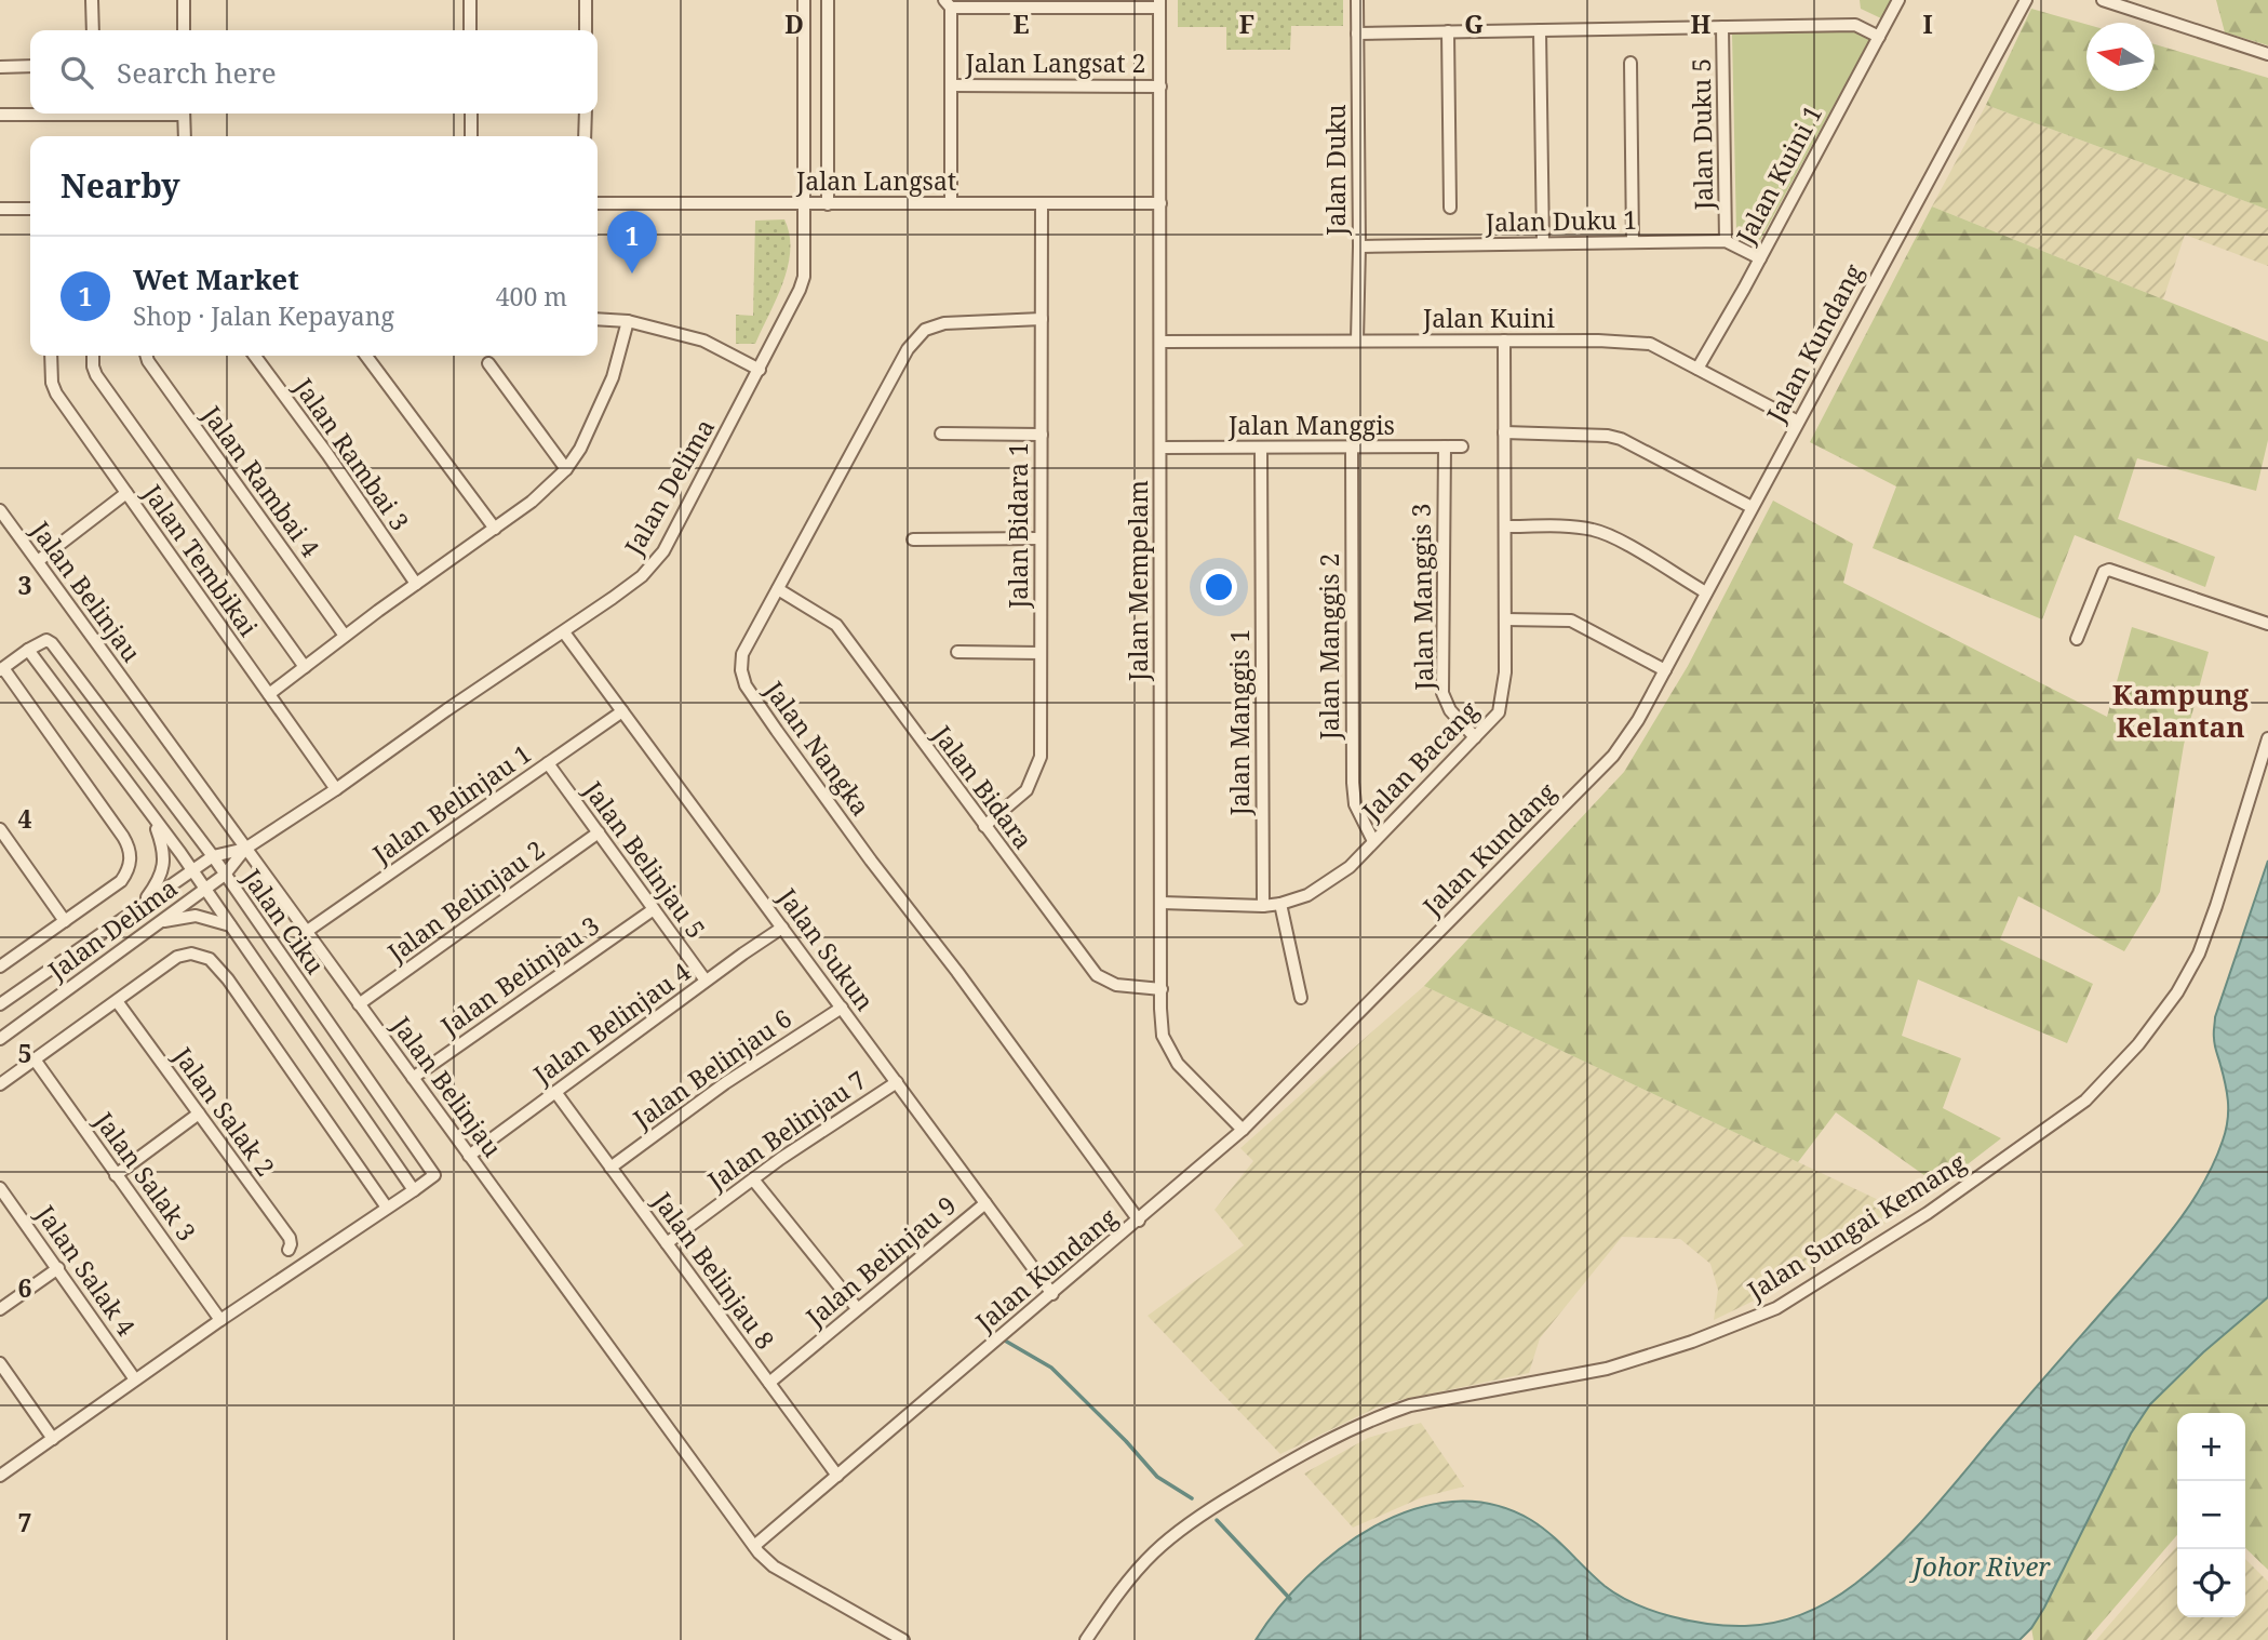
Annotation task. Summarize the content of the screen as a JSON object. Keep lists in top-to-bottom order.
{
  "streets": {
    "street": [
      "Jalan Langsat 2",
      "Jalan Duku 5",
      "Jalan Duku",
      "Jalan Kuini 1",
      "Jalan Langsat",
      "Jalan Duku 1",
      "Jalan Kuini",
      "Jalan Kundang",
      "Jalan Manggis",
      "Jalan Rambai 3",
      "Jalan Rambai 4",
      "Jalan Delima",
      "Jalan Bidara 1",
      "Jalan Tembikai",
      "Jalan Mempelam",
      "Jalan Belinjau",
      "Jalan Manggis 3",
      "Jalan Manggis 2",
      "Jalan Manggis 1",
      "Jalan Nangka",
      "Jalan Bacang",
      "Jalan Bidara",
      "Jalan Belinjau 1",
      "Jalan Belinjau 5",
      "Jalan Belinjau 2",
      "Jalan Ciku",
      "Jalan Sukun",
      "Jalan Belinjau 3",
      "Jalan Belinjau 4",
      "Jalan Belinjau 6",
      "Jalan Salak 2",
      "Jalan Belinjau 7",
      "Jalan Salak 3",
      "Jalan Sungai Kemang",
      "Jalan Belinjau 9",
      "Jalan Salak 4",
      "Jalan Belinjau 8"
    ]
  },
  "crossings": [
    ["Jalan Langsat 2", "Jalan Mempelam"],
    ["Jalan Duku 5", "Jalan Duku 1"],
    ["Jalan Duku", "Jalan Duku 1"],
    ["Jalan Duku", "Jalan Kuini"],
    ["Jalan Kuini 1", "Jalan Duku 1"],
    ["Jalan Kuini 1", "Jalan Kuini"],
    ["Jalan Langsat", "Jalan Delima"],
    ["Jalan Langsat", "Jalan Bidara 1"],
    ["Jalan Langsat", "Jalan Mempelam"],
    ["Jalan Kuini", "Jalan Kundang"],
    ["Jalan Kuini", "Jalan Mempelam"],
    ["Jalan Kuini", "Jalan Bacang"],
    ["Jalan Kundang", "Jalan Mempelam"],
    ["Jalan Kundang", "Jalan Belinjau"],
    ["Jalan Kundang", "Jalan Nangka"],
    ["Jalan Kundang", "Jalan Sukun"],
    ["Jalan Kundang", "Jalan Belinjau 8"],
    ["Jalan Manggis", "Jalan Mempelam"],
    ["Jalan Manggis", "Jalan Manggis 3"],
    ["Jalan Manggis", "Jalan Manggis 2"],
    ["Jalan Manggis", "Jalan Manggis 1"],
    ["Jalan Delima", "Jalan Tembikai"],
    ["Jalan Delima", "Jalan Belinjau"],
    ["Jalan Delima", "Jalan Ciku"],
    ["Jalan Delima", "Jalan Sukun"],
    ["Jalan Bidara 1", "Jalan Nangka"],
    ["Jalan Bidara 1", "Jalan Bidara"],
    ["Jalan Mempelam", "Jalan Bacang"],
    ["Jalan Mempelam", "Jalan Bidara"],
    ["Jalan Belinjau", "Jalan Belinjau 1"],
    ["Jalan Belinjau", "Jalan Belinjau 2"],
    ["Jalan Belinjau", "Jalan Belinjau 3"],
    ["Jalan Belinjau", "Jalan Belinjau 4"],
    ["Jalan Manggis 3", "Jalan Bacang"],
    ["Jalan Manggis 2", "Jalan Bacang"],
    ["Jalan Manggis 1", "Jalan Bacang"],
    ["Jalan Nangka", "Jalan Bidara"],
    ["Jalan Belinjau 1", "Jalan Belinjau 5"],
    ["Jalan Belinjau 1", "Jalan Sukun"],
    ["Jalan Belinjau 5", "Jalan Belinjau 2"],
    ["Jalan Belinjau 5", "Jalan Belinjau 3"],
    ["Jalan Belinjau 5", "Jalan Belinjau 4"],
    ["Jalan Sukun", "Jalan Belinjau 4"],
    ["Jalan Sukun", "Jalan Belinjau 6"],
    ["Jalan Sukun", "Jalan Belinjau 7"],
    ["Jalan Sukun", "Jalan Belinjau 9"],
    ["Jalan Belinjau 4", "Jalan Belinjau 8"],
    ["Jalan Belinjau 6", "Jalan Belinjau 8"],
    ["Jalan Belinjau 7", "Jalan Belinjau 8"],
    ["Jalan Belinjau 9", "Jalan Belinjau 8"]
  ],
  "districts": ["Kampung Kelantan"],
  "water": ["Johor River"],
  "north": "left",
  "page": {
    "search": "Search here",
    "heading": "Nearby",
    "pins": "1",
    "list": [
      {
        "mark": "1",
        "name": "Wet Market",
        "note": "Shop · Jalan Kepayang",
        "value": "400 m"
      }
    ],
    "map_buttons": ["+", "−"]
  },
  "grid": {
    "columns": [
      "D",
      "E",
      "F",
      "G",
      "H",
      "I"
    ],
    "rows": [
      "3",
      "4",
      "5",
      "6",
      "7"
    ]
  }
}
